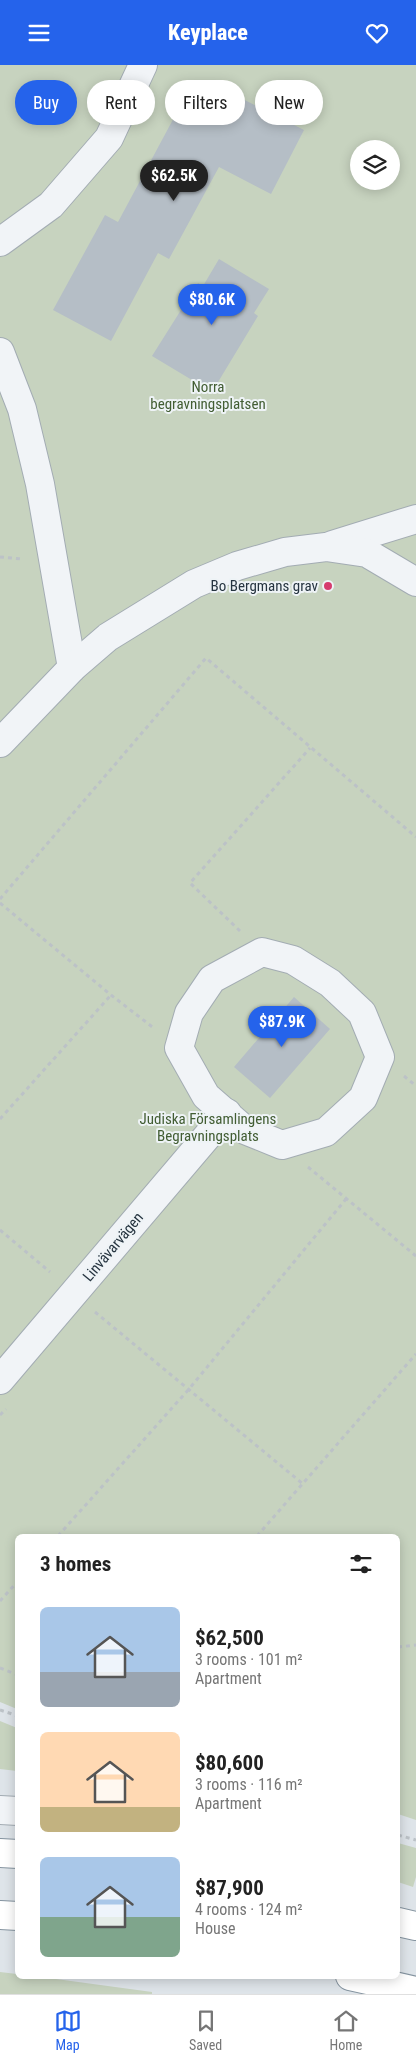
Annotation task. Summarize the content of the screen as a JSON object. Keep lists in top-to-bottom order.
{
  "streets": {
    "lane": ["Linvävarvägen"]
  },
  "parks": ["Norra begravningsplatsen", "Judiska Församlingens Begravningsplats"],
  "places": ["Bo Bergmans grav"],
  "page": {
    "header": "Keyplace",
    "chip": [
      "Buy",
      "Rent",
      "Filters",
      "New"
    ],
    "price": ["$62.5K", "$80.6K", "$87.9K"],
    "heading": "3 homes",
    "list": [
      {
        "name": "$62,500",
        "note": "3 rooms · 101 m² · Apartment"
      },
      {
        "name": "$80,600",
        "note": "3 rooms · 116 m² · Apartment"
      },
      {
        "name": "$87,900",
        "note": "4 rooms · 124 m² · House"
      }
    ],
    "tabs": ["Map", "Saved", "Home"]
  }
}
